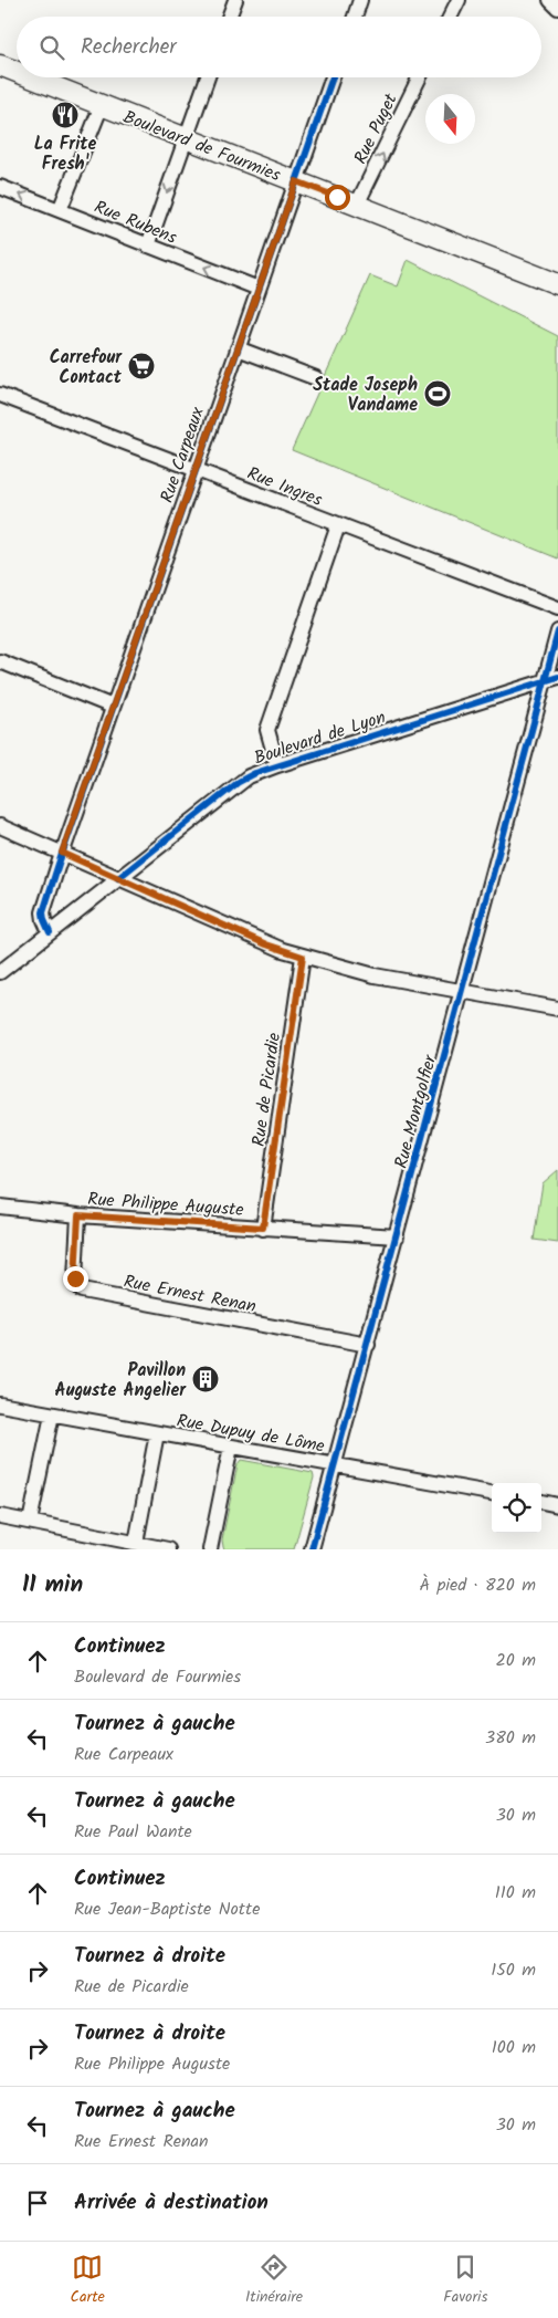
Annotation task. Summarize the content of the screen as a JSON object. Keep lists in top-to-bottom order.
{
  "streets": {
    "street": [
      "Rue Puget",
      "Boulevard de Fourmies",
      "Rue Rubens",
      "Rue Carpeaux",
      "Rue Ingres",
      "Boulevard de Lyon",
      "Rue de Picardie",
      "Rue Montgolfier",
      "Rue Philippe Auguste",
      "Rue Ernest Renan",
      "Rue Dupuy de Lôme"
    ]
  },
  "crossings": [
    ["Rue Puget", "Boulevard de Fourmies"],
    ["Boulevard de Fourmies", "Rue Carpeaux"],
    ["Rue Rubens", "Rue Carpeaux"],
    ["Rue Carpeaux", "Rue Ingres"],
    ["Rue Carpeaux", "Boulevard de Lyon"],
    ["Boulevard de Lyon", "Rue Montgolfier"],
    ["Rue de Picardie", "Rue Philippe Auguste"],
    ["Rue Montgolfier", "Rue Philippe Auguste"],
    ["Rue Montgolfier", "Rue Ernest Renan"],
    ["Rue Montgolfier", "Rue Dupuy de Lôme"],
    ["Rue Philippe Auguste", "Rue Ernest Renan"]
  ],
  "one_way": ["Rue Puget", "Rue Rubens"],
  "places": {
    "restaurant": ["La Frite Fresh'"],
    "supermarket": ["Carrefour Contact"],
    "sports": ["Stade Joseph Vandame"],
    "building": ["Pavillon Auguste Angelier"]
  },
  "north": "bottom",
  "page": {
    "search": "Rechercher",
    "heading": ["11 min", "À pied · 820 m"],
    "list": [
      ["Continuez", "Boulevard de Fourmies", "20 m"],
      ["Tournez à gauche", "Rue Carpeaux", "380 m"],
      ["Tournez à gauche", "Rue Paul Wante", "30 m"],
      ["Continuez", "Rue Jean-Baptiste Notte", "110 m"],
      ["Tournez à droite", "Rue de Picardie", "150 m"],
      ["Tournez à droite", "Rue Philippe Auguste", "100 m"],
      ["Tournez à gauche", "Rue Ernest Renan", "30 m"],
      "Arrivée à destination"
    ],
    "nav": ["Carte", "Itinéraire", "Favoris"]
  }
}
